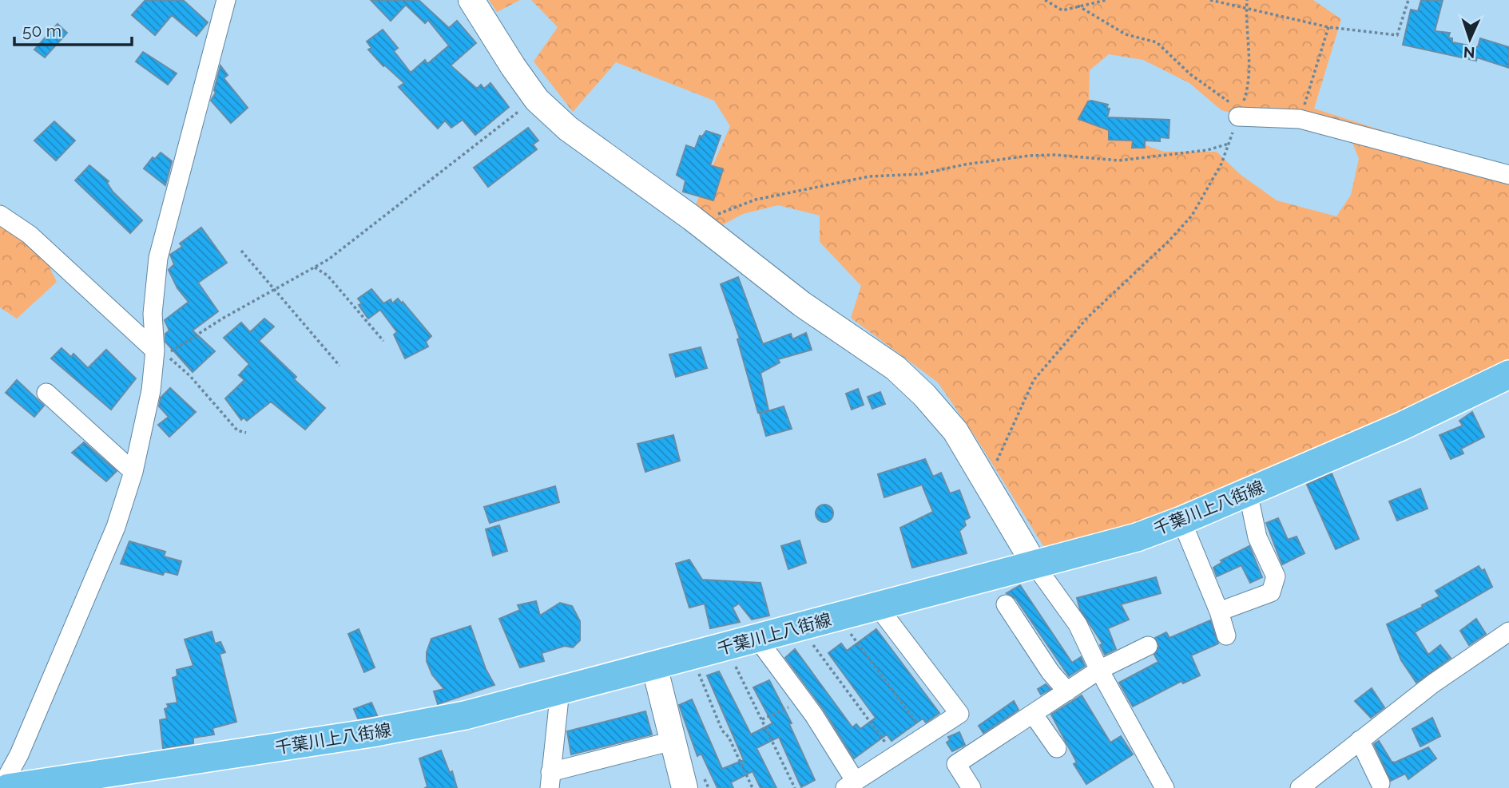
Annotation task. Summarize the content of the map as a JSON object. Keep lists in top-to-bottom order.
{
  "streets": {
    "main road": ["千葉川上八街線"]
  },
  "scale_bar": "50 m",
  "north": "bottom"
}
